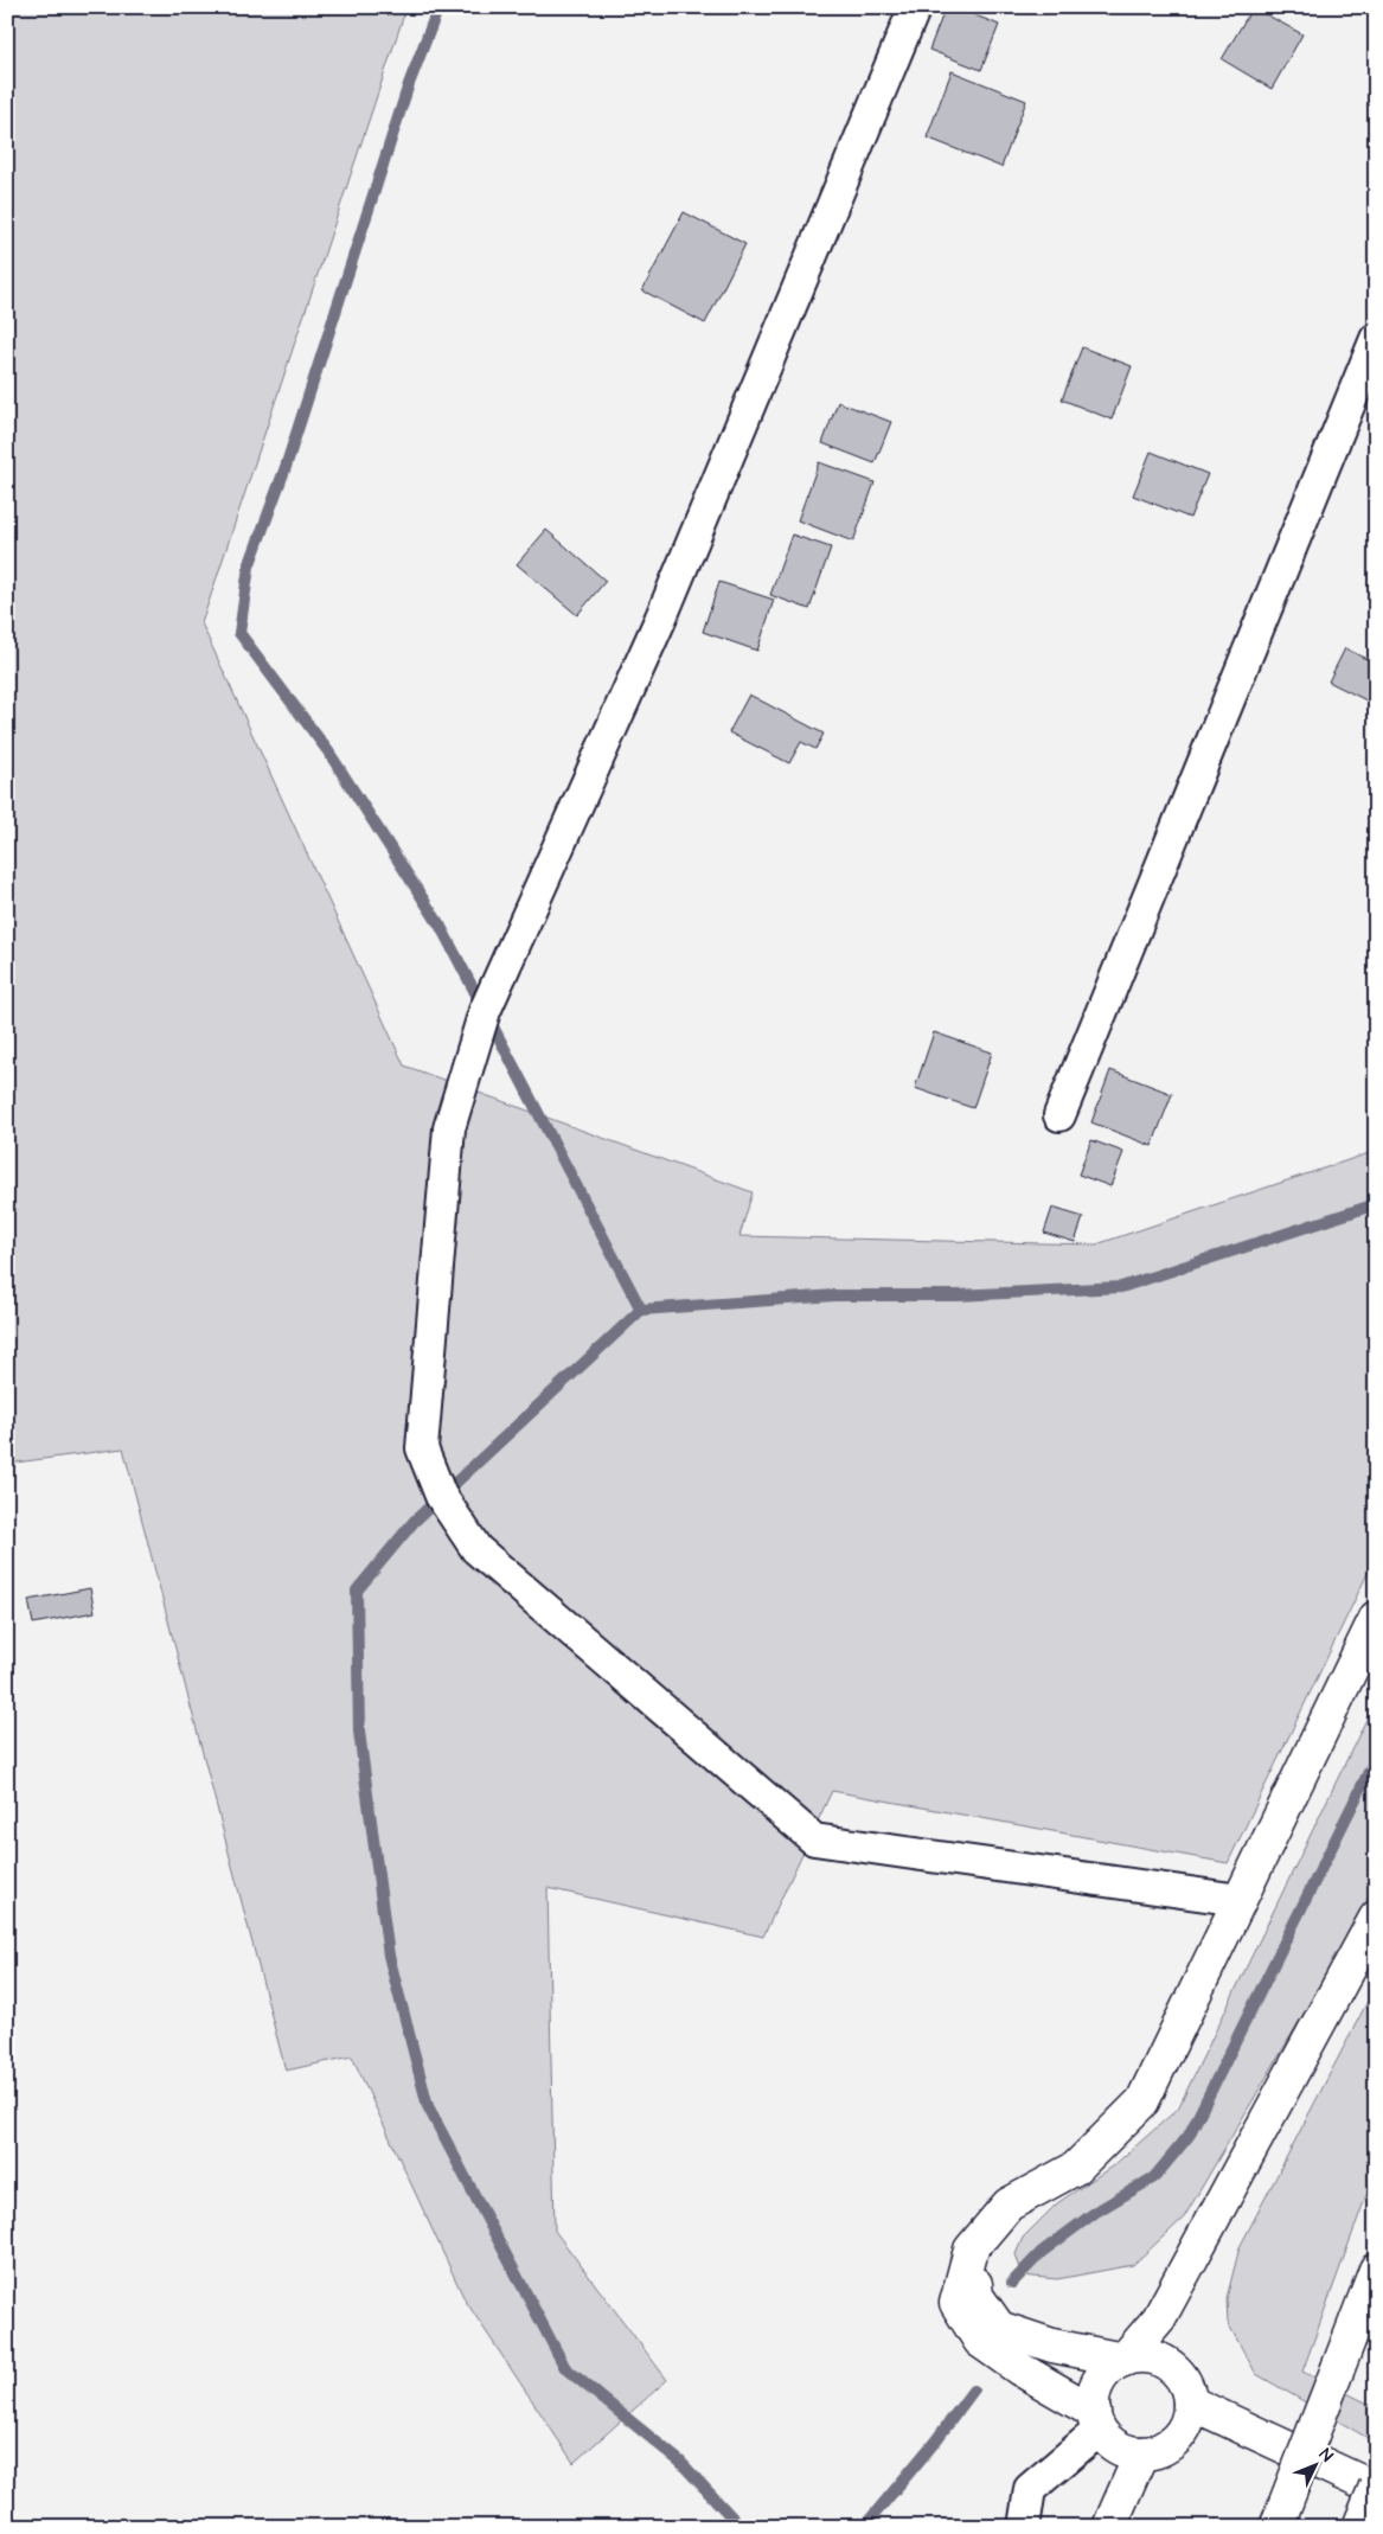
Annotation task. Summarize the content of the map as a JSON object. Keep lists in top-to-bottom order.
{
  "north": "top right"
}
